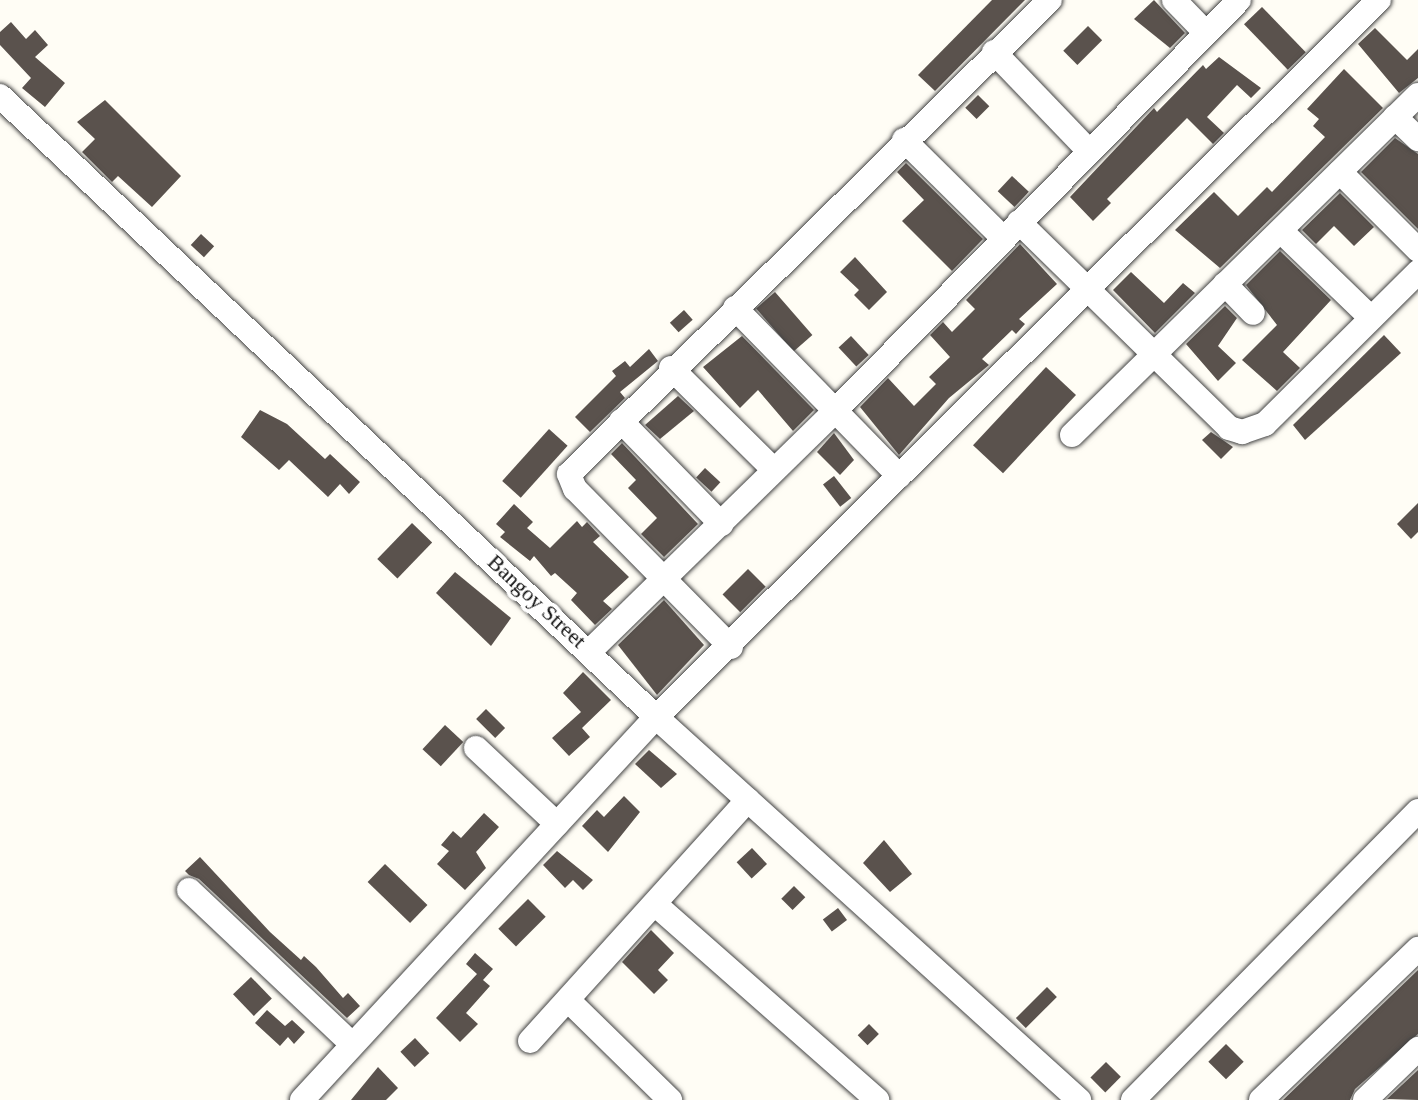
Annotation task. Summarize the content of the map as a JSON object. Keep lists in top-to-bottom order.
{
  "streets": {
    "street": ["Bangoy Street"]
  }
}
